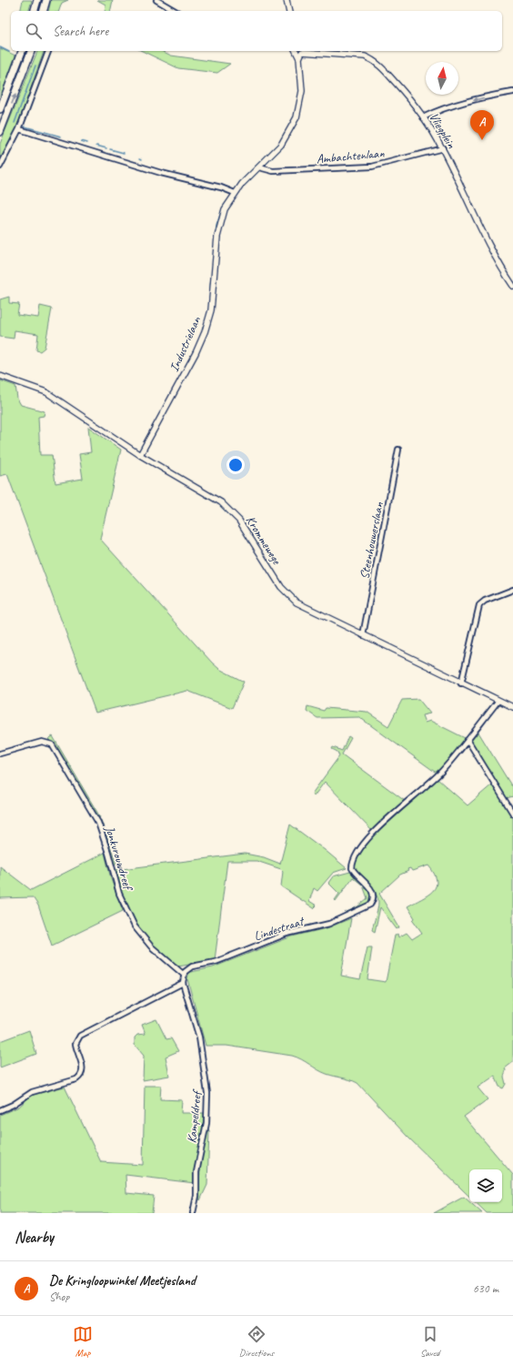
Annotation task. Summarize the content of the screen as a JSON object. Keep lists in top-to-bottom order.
{
  "streets": {
    "street": [
      "Vliegplein",
      "Ambachtenlaan",
      "Industrielaan",
      "Krommewege",
      "Steenhouwerslaan",
      "Jonkvrouwdreef",
      "Lindestraat",
      "Kampeldreef"
    ]
  },
  "crossings": [
    ["Vliegplein", "Ambachtenlaan"],
    ["Vliegplein", "Industrielaan"],
    ["Ambachtenlaan", "Industrielaan"],
    ["Industrielaan", "Krommewege"],
    ["Krommewege", "Steenhouwerslaan"],
    ["Krommewege", "Lindestraat"],
    ["Jonkvrouwdreef", "Lindestraat"]
  ],
  "north": "top",
  "page": {
    "search": "Search here",
    "pins": "A",
    "heading": "Nearby",
    "list": [
      {
        "mark": "A",
        "name": "De Kringloopwinkel Meetjesland",
        "note": "Shop",
        "value": "630 m"
      }
    ],
    "nav": ["Map", "Directions", "Saved"]
  }
}
